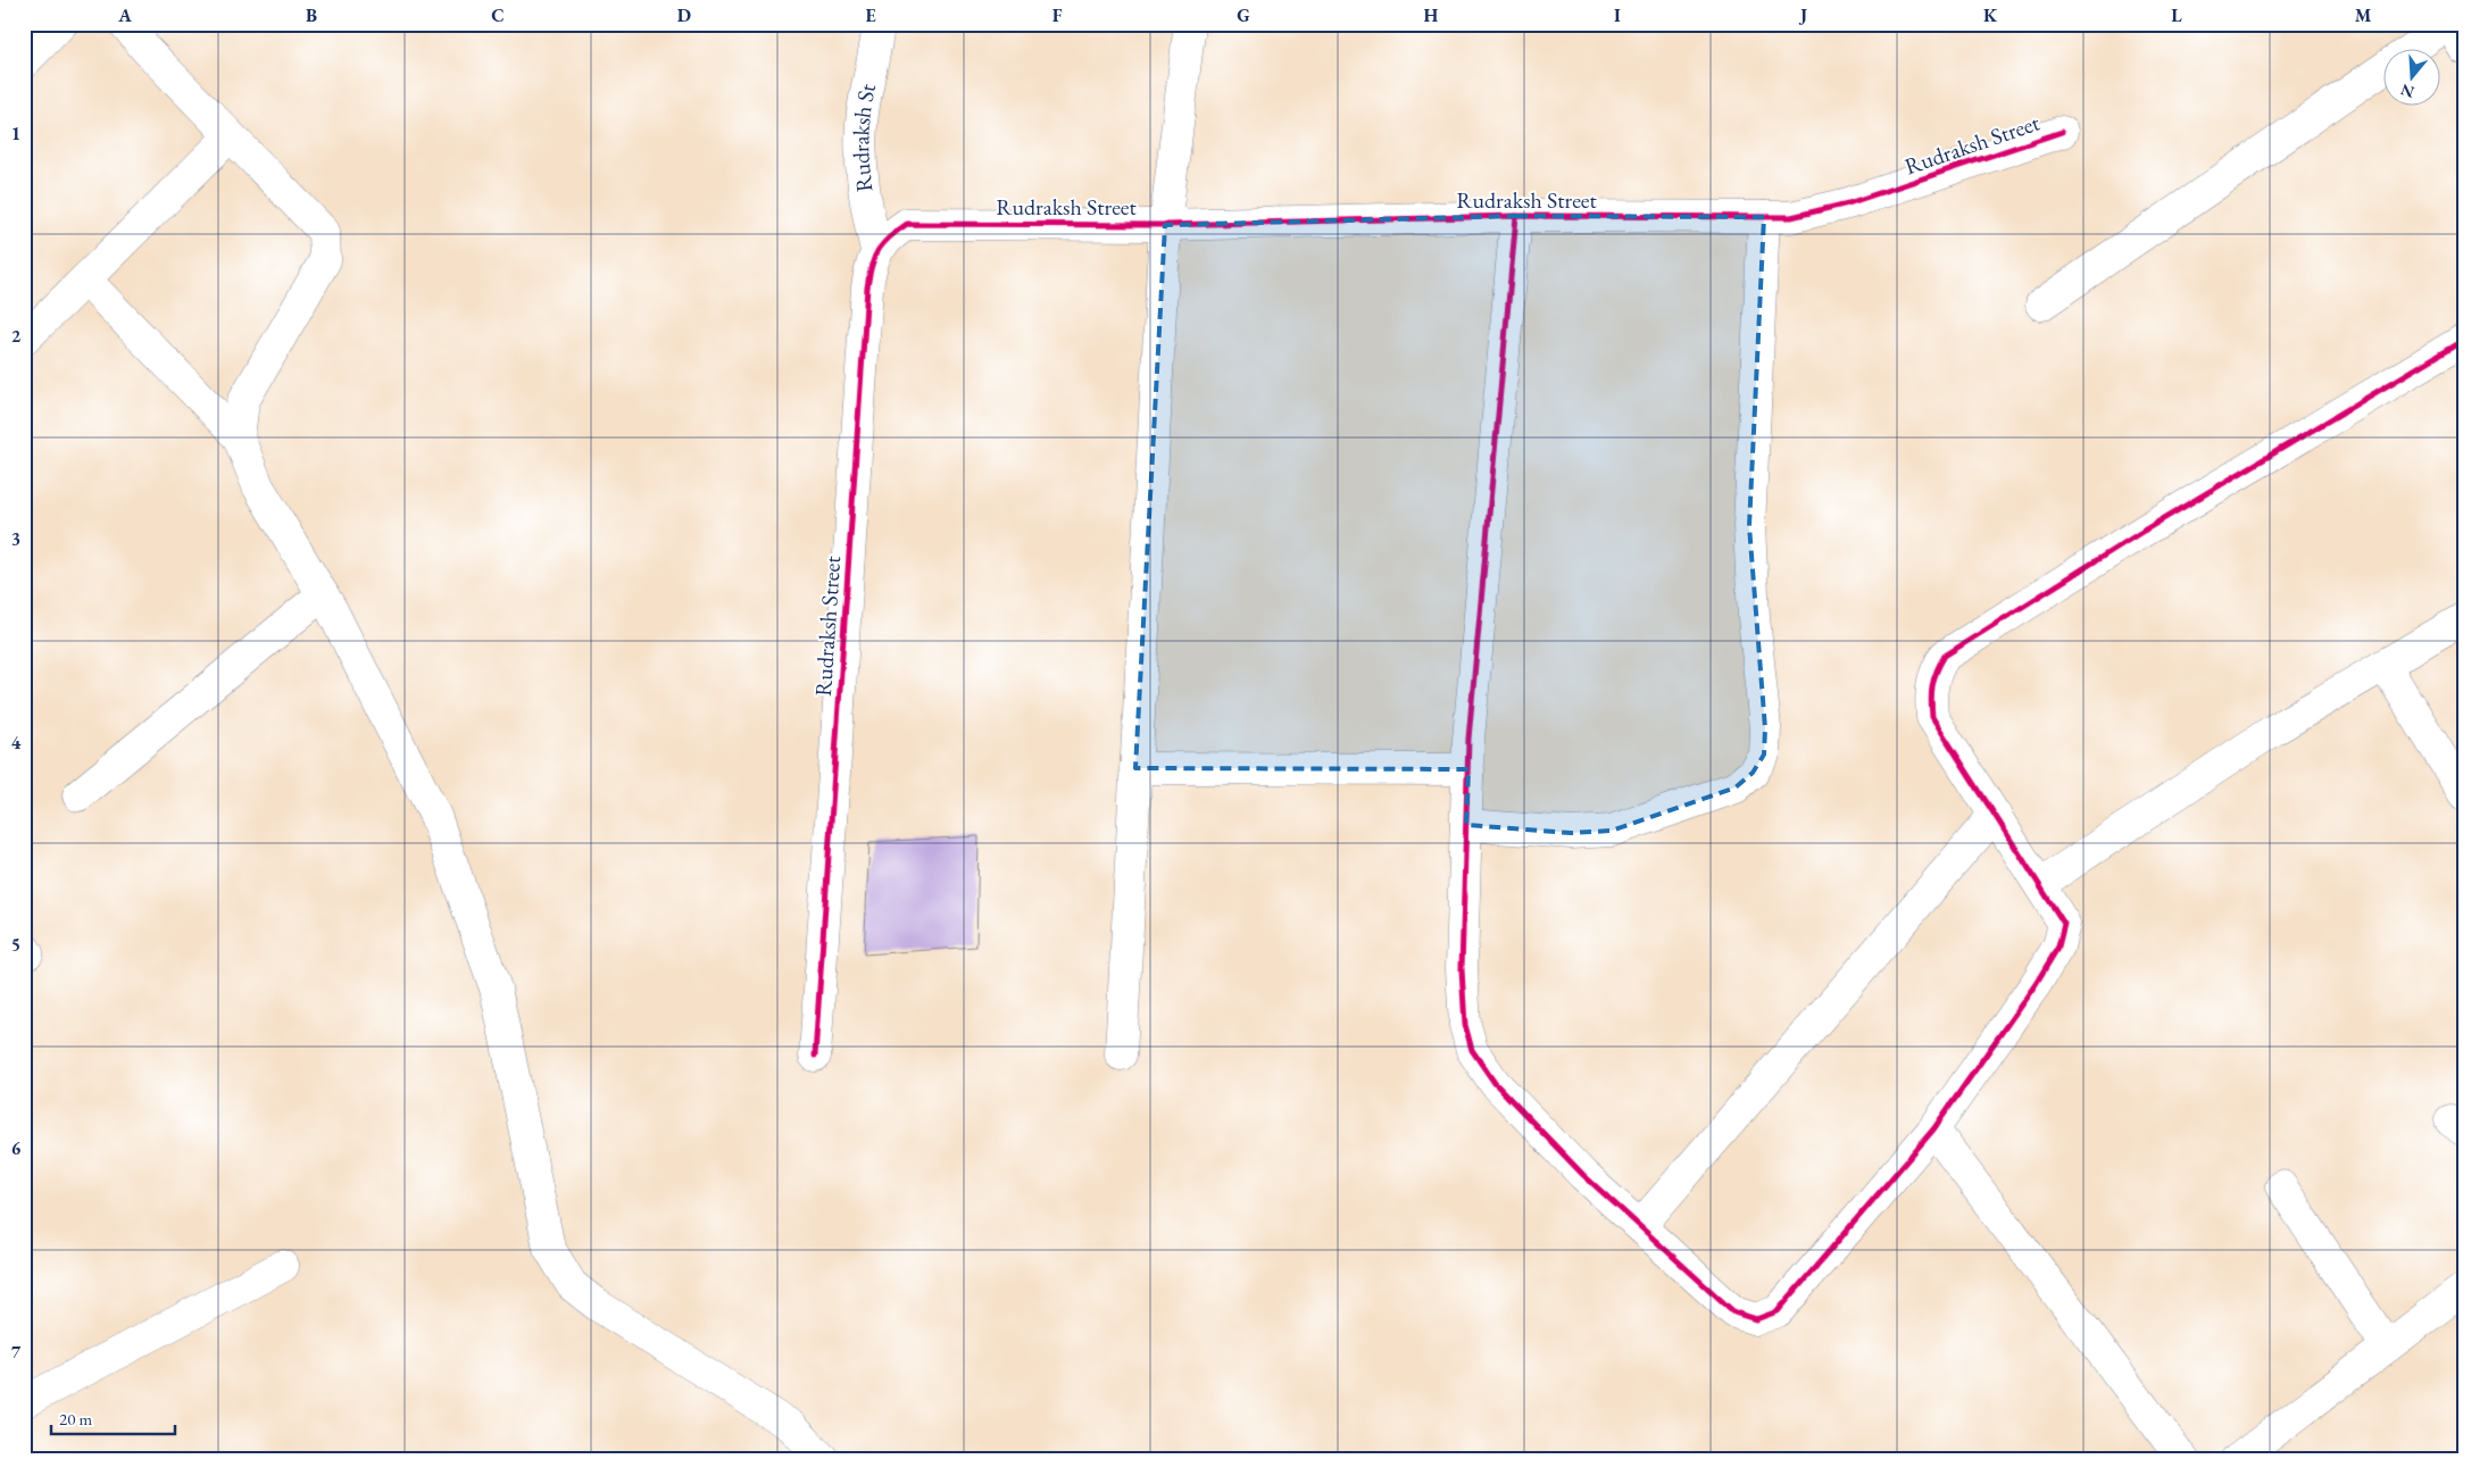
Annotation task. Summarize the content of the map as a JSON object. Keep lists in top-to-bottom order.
{
  "streets": {
    "street": ["Rudraksh St", "Rudraksh Street"]
  },
  "crossings": [
    ["Rudraksh St", "Rudraksh Street"]
  ],
  "scale_bar": "20 m",
  "north": "bottom",
  "grid": {
    "columns": [
      "A",
      "B",
      "C",
      "D",
      "E",
      "F",
      "G",
      "H",
      "I",
      "J",
      "K",
      "L",
      "M"
    ],
    "rows": [
      "1",
      "2",
      "3",
      "4",
      "5",
      "6",
      "7"
    ]
  }
}
